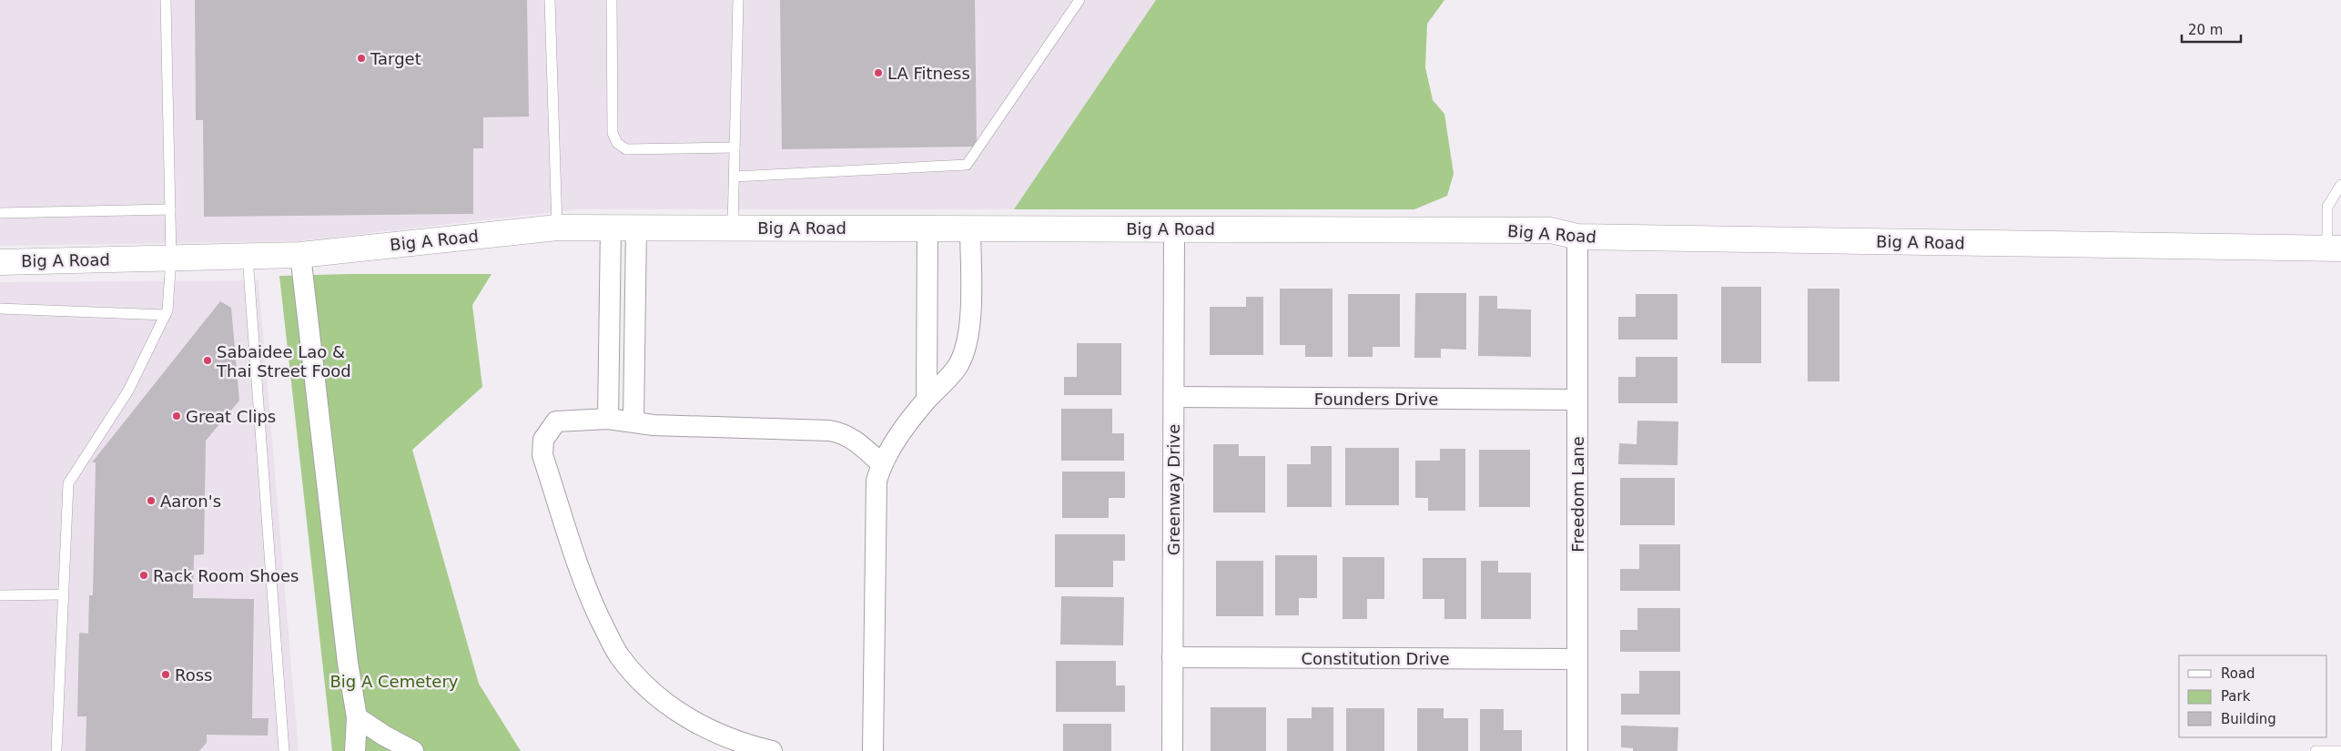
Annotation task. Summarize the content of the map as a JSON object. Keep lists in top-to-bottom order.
{
  "streets": {
    "street": [
      "Big A Road",
      "Founders Drive",
      "Greenway Drive",
      "Freedom Lane",
      "Constitution Drive"
    ]
  },
  "crossings": [
    ["Big A Road", "Greenway Drive"],
    ["Big A Road", "Freedom Lane"],
    ["Founders Drive", "Greenway Drive"],
    ["Founders Drive", "Freedom Lane"],
    ["Greenway Drive", "Constitution Drive"],
    ["Freedom Lane", "Constitution Drive"]
  ],
  "parks": ["Big A Cemetery"],
  "places": [
    "Target",
    "LA Fitness",
    "Sabaidee Lao & Thai Street Food",
    "Great Clips",
    "Aaron's",
    "Rack Room Shoes",
    "Ross"
  ],
  "legend": ["Road", "Park", "Building"],
  "scale_bar": "20 m"
}
